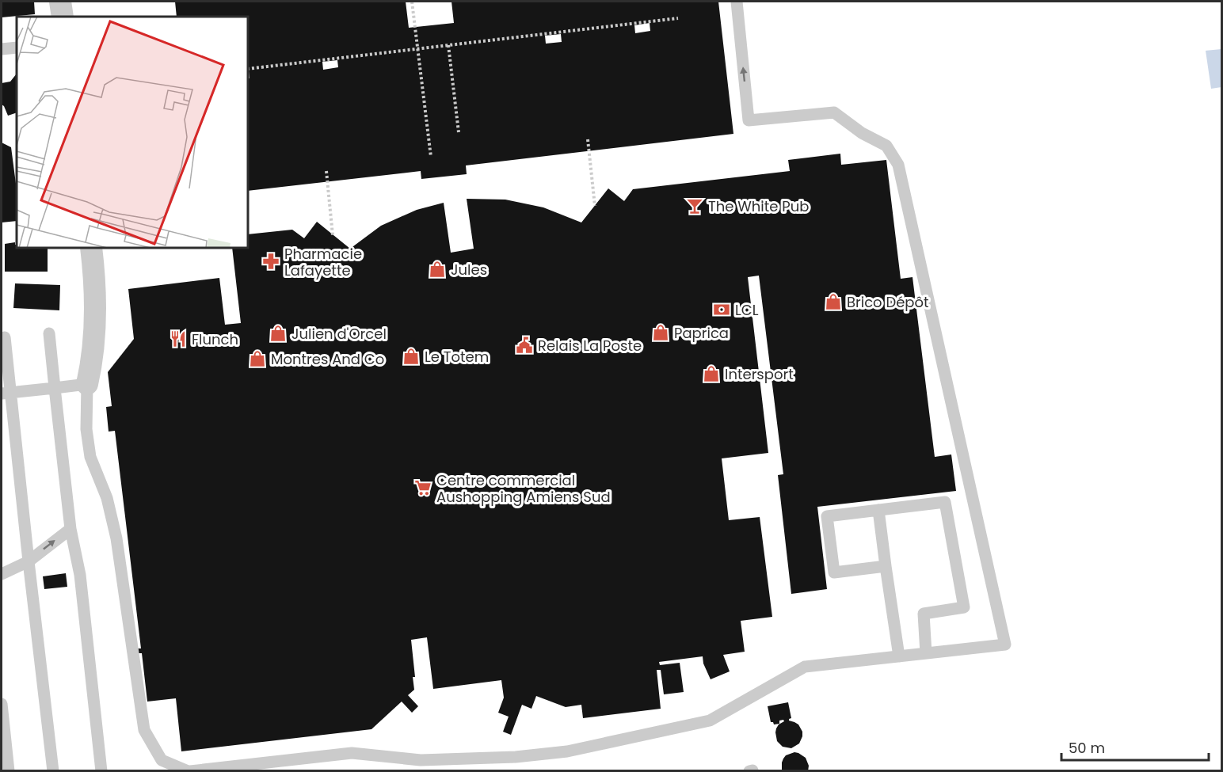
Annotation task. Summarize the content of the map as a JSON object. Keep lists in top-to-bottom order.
{
  "places": {
    "bar": ["The White Pub"],
    "pharmacy": ["Pharmacie Lafayette"],
    "shop": [
      "Jules",
      "Brico Dépôt",
      "Paprica",
      "Julien d'Orcel",
      "Le Totem",
      "Montres And Co",
      "Intersport"
    ],
    "bank": ["LCL"],
    "restaurant": ["Flunch"],
    "public building": ["Relais La Poste"],
    "supermarket": ["Centre commercial Aushopping Amiens Sud"]
  },
  "scale_bar": "50 m"
}
